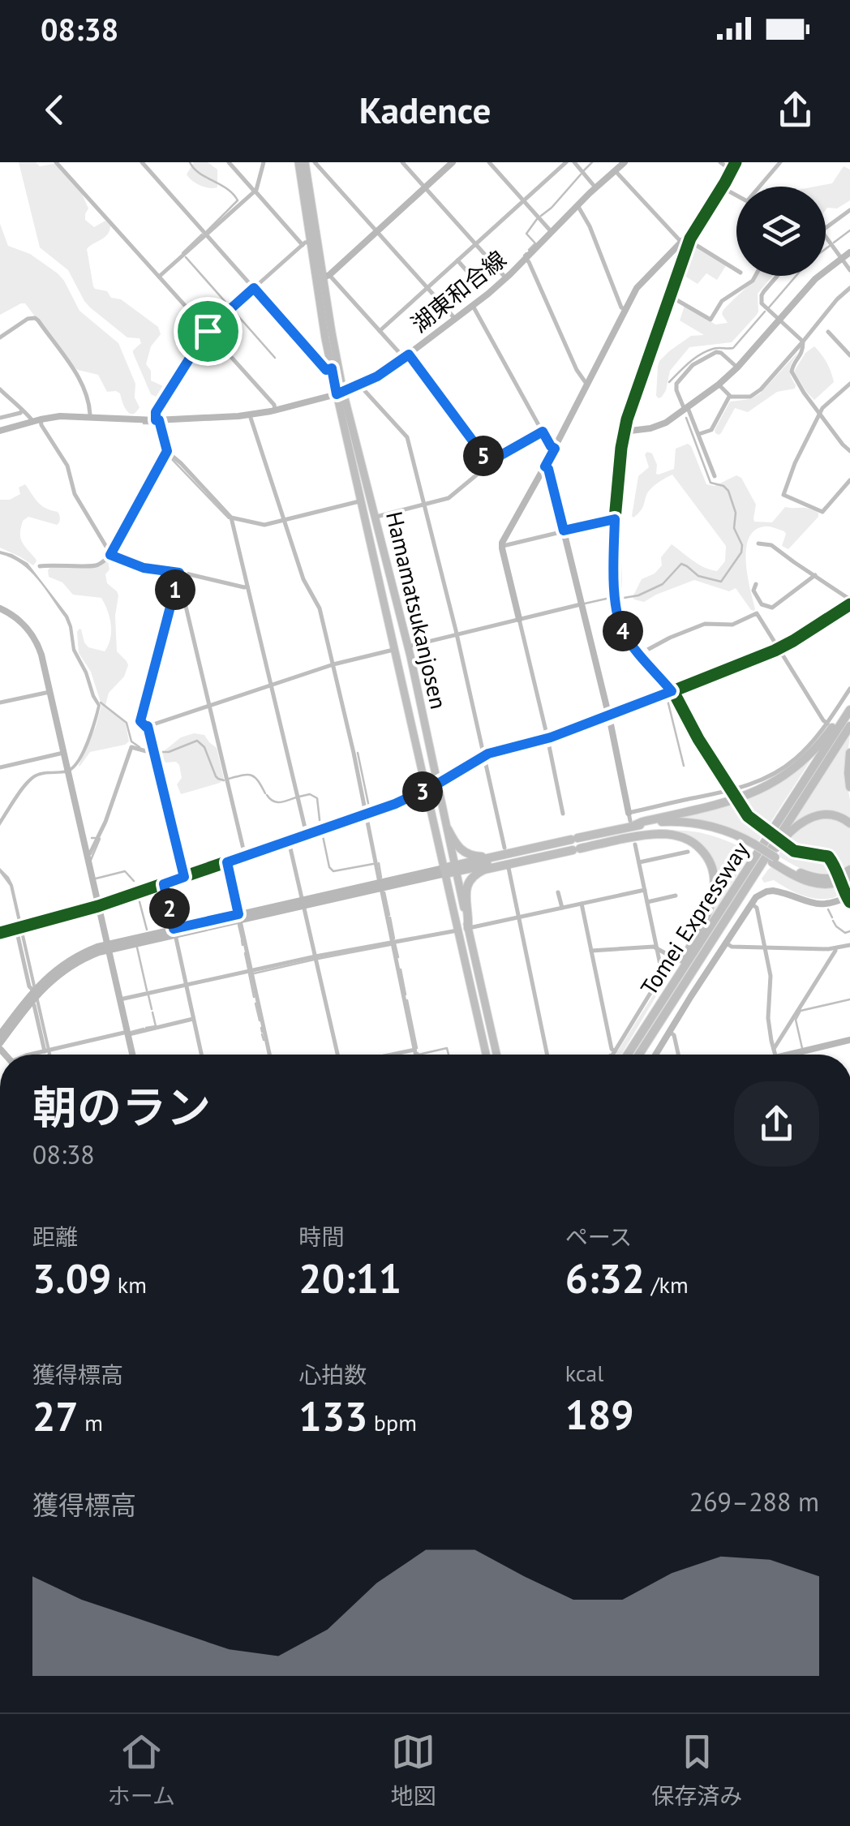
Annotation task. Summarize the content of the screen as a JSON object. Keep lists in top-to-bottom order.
{
  "streets": {
    "highway": ["Tomei Expressway"],
    "main road": ["Hamamatsukanjosen"],
    "street": ["湖東和合線"]
  },
  "crossings": [
    ["湖東和合線", "Hamamatsukanjosen"]
  ],
  "page": {
    "status": "08:38",
    "header": "Kadence",
    "pins": [
      "5",
      "1",
      "4",
      "3",
      "2"
    ],
    "heading": ["朝のラン", "08:38"],
    "stats": [
      ["距離", "3.09 km"],
      ["時間", "20:11"],
      ["ペース", "6:32 /km"],
      ["獲得標高", "27 m"],
      ["心拍数", "133 bpm"],
      ["kcal", "189"]
    ],
    "chart": ["獲得標高", "269–288 m"],
    "tabs": ["ホーム", "地図", "保存済み"]
  }
}
